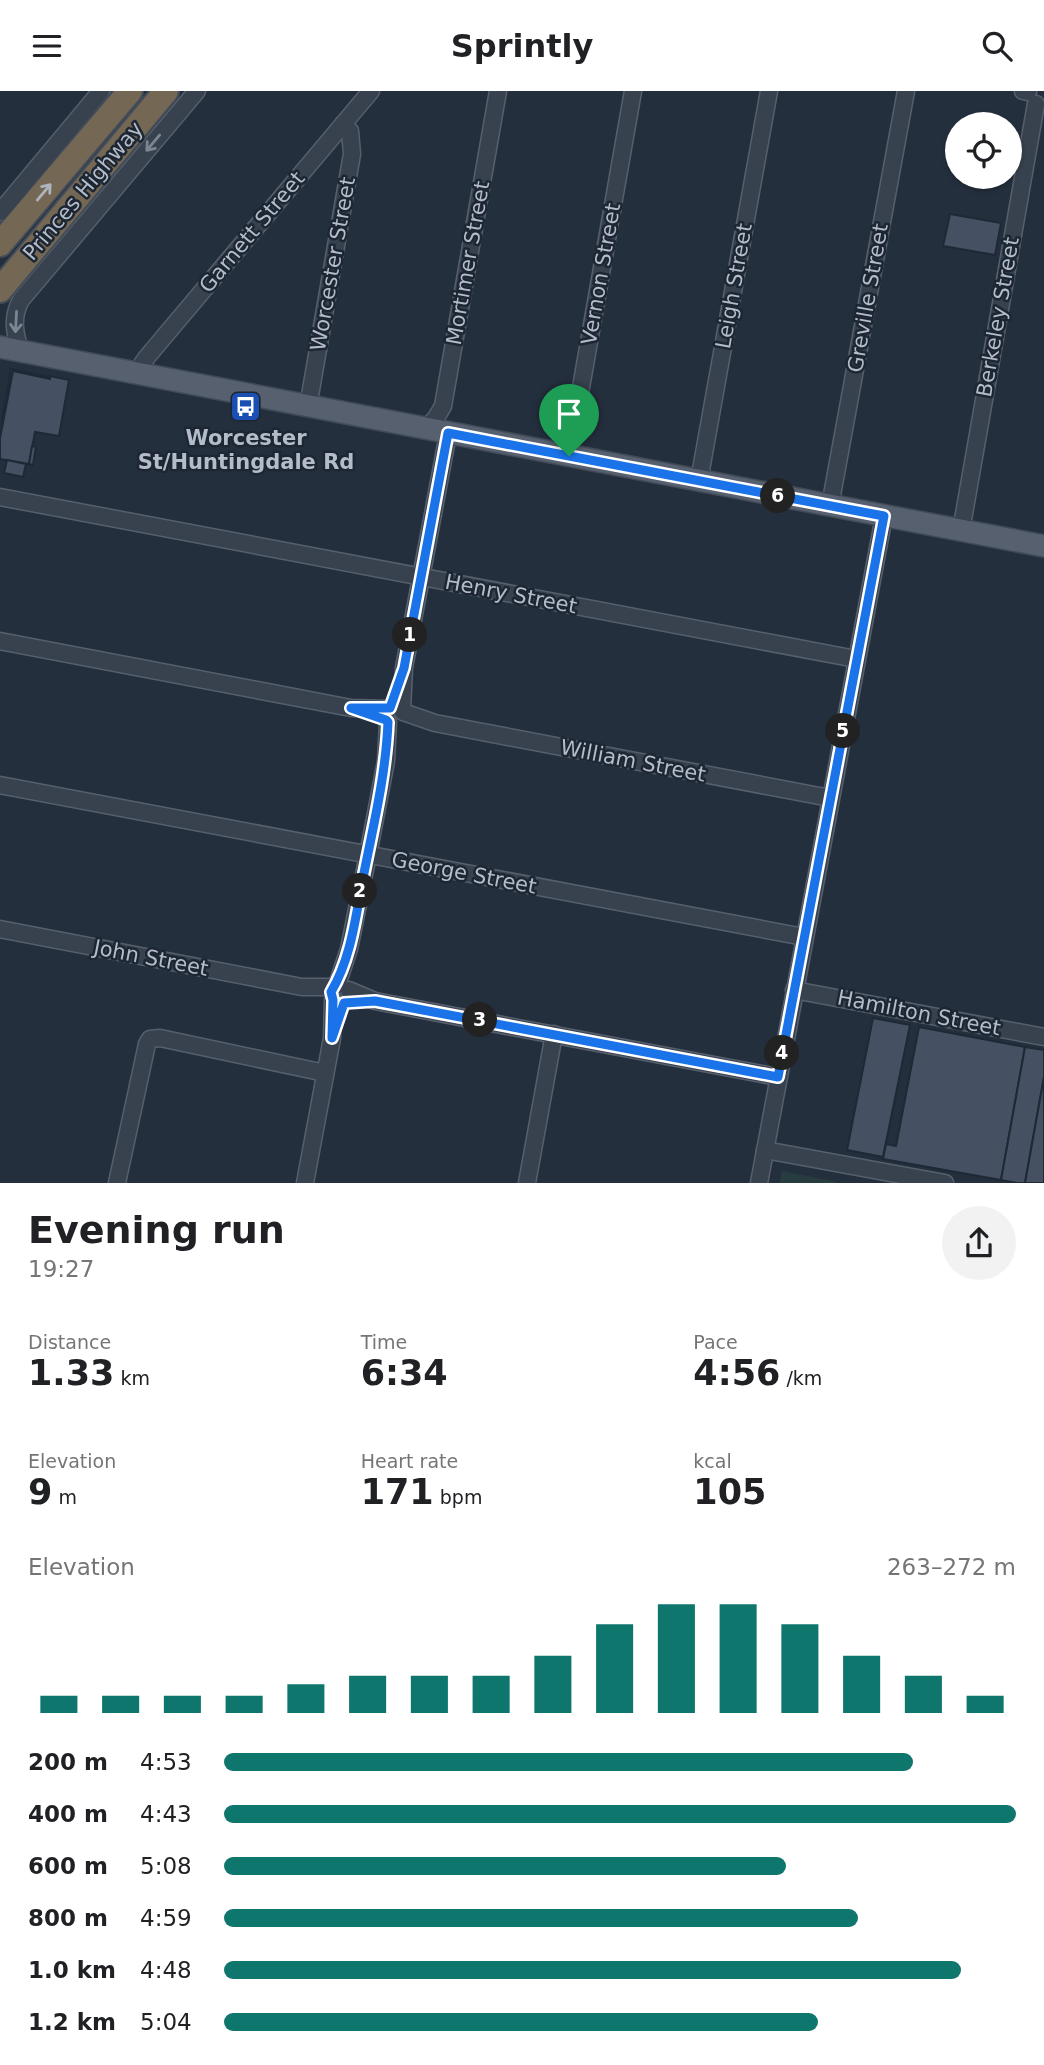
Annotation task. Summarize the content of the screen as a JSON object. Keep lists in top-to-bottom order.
{
  "streets": {
    "highway": ["Princes Highway"],
    "street": [
      "Garnett Street",
      "Mortimer Street",
      "Worcester Street",
      "Vernon Street",
      "Leigh Street",
      "Greville Street",
      "Berkeley Street",
      "Henry Street",
      "William Street",
      "George Street",
      "John Street",
      "Hamilton Street"
    ]
  },
  "crossings": [
    ["Garnett Street", "Worcester Street"]
  ],
  "places": {
    "bus stop": ["Worcester St/Huntingdale Rd"]
  },
  "page": {
    "header": "Sprintly",
    "pins": [
      "6",
      "1",
      "5",
      "2",
      "3",
      "4"
    ],
    "heading": ["Evening run", "19:27"],
    "stats": [
      ["Distance", "1.33 km"],
      ["Time", "6:34"],
      ["Pace", "4:56 /km"],
      ["Elevation", "9 m"],
      ["Heart rate", "171 bpm"],
      ["kcal", "105"]
    ],
    "chart": ["Elevation", "263–272 m"],
    "list": [
      {
        "name": "200 m",
        "note": "4:53"
      },
      {
        "name": "400 m",
        "note": "4:43"
      },
      {
        "name": "600 m",
        "note": "5:08"
      },
      {
        "name": "800 m",
        "note": "4:59"
      },
      {
        "name": "1.0 km",
        "note": "4:48"
      },
      {
        "name": "1.2 km",
        "note": "5:04"
      }
    ]
  }
}
